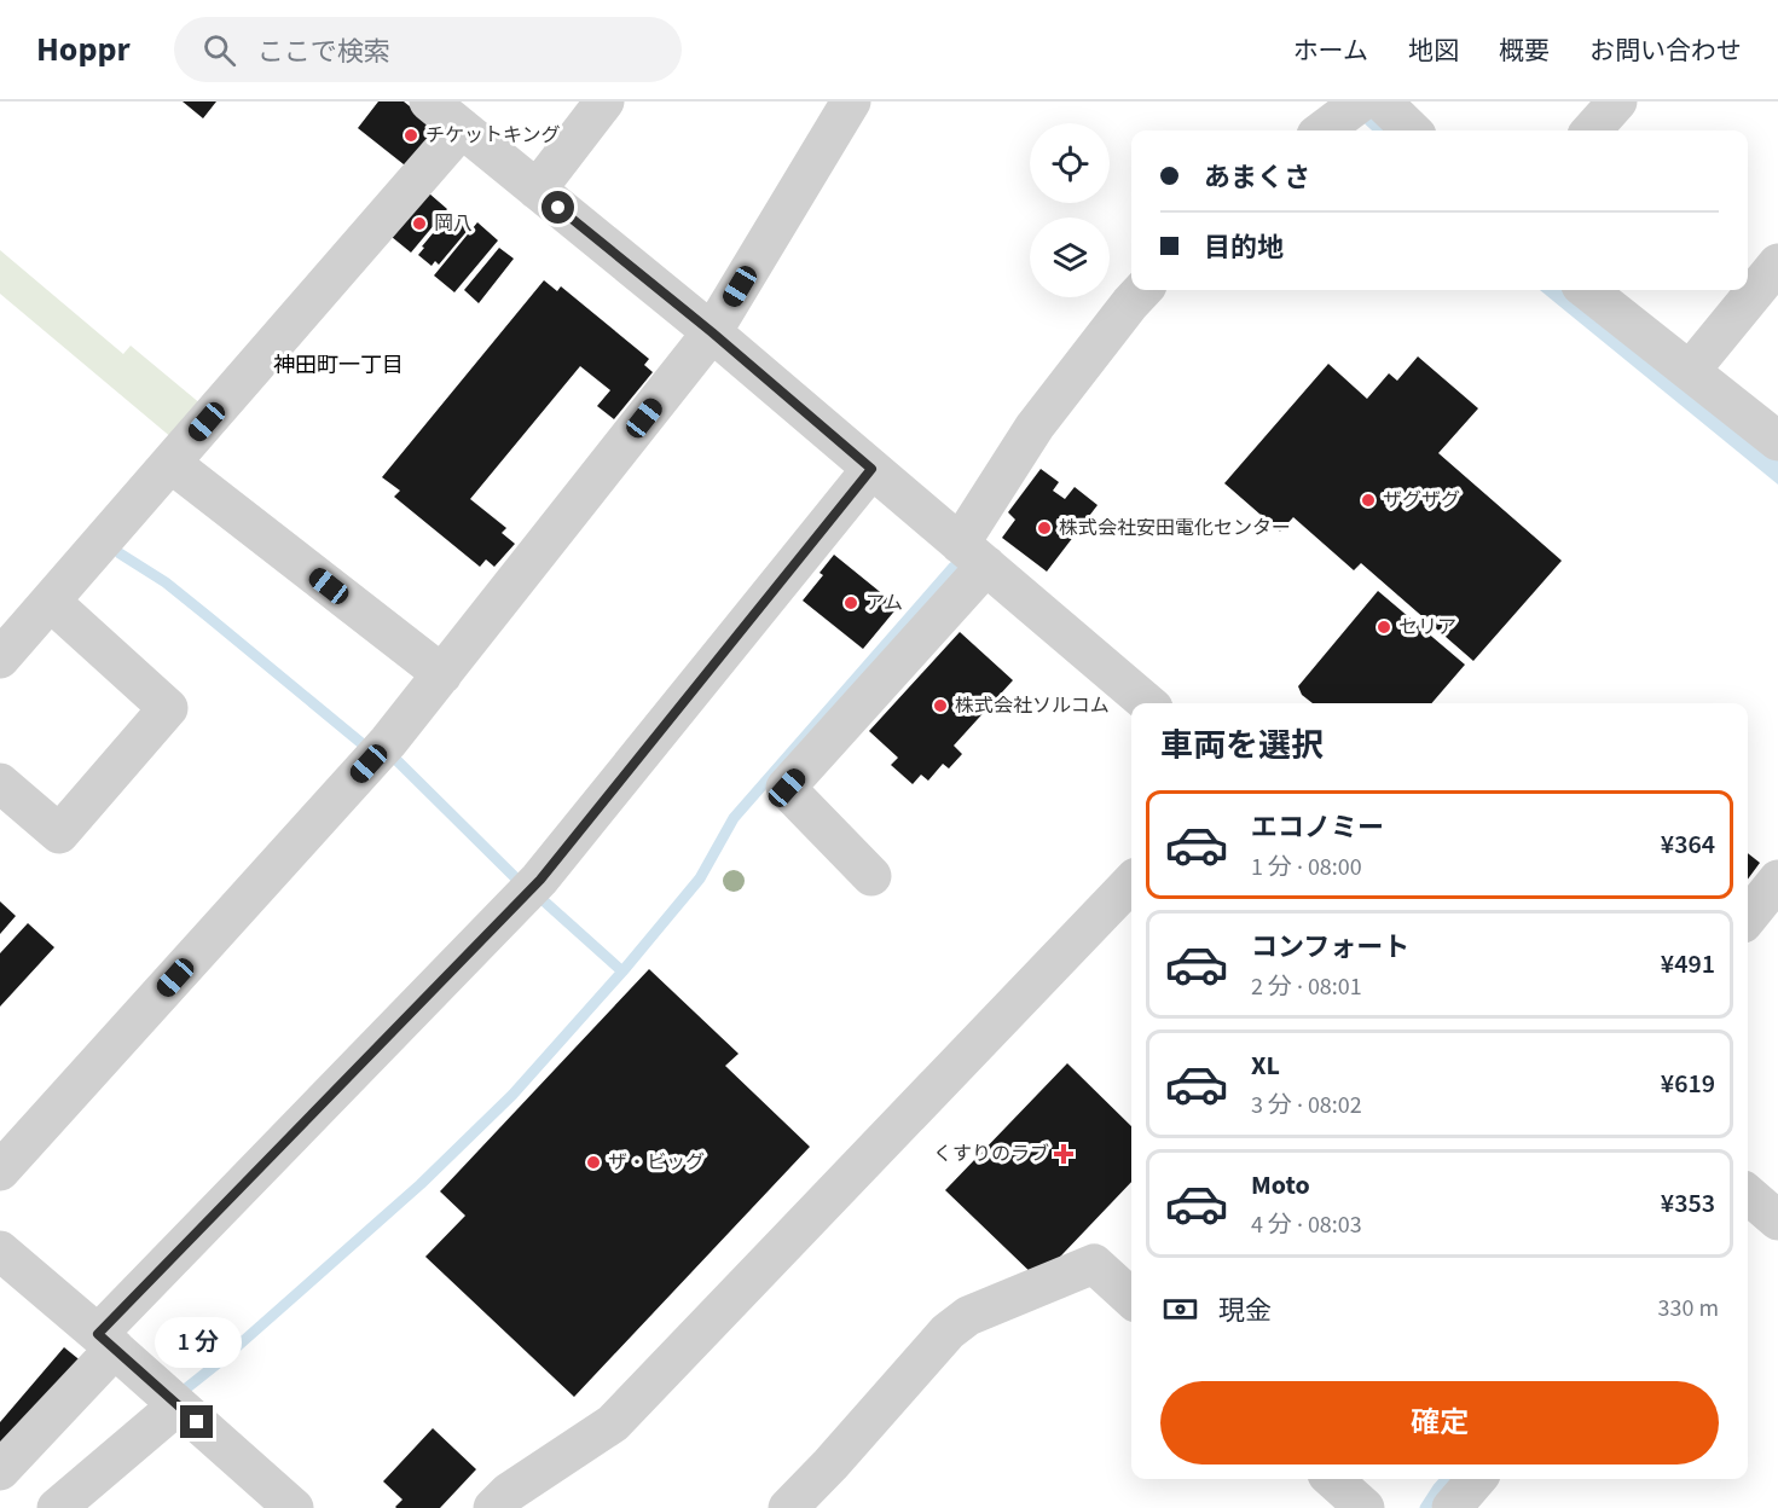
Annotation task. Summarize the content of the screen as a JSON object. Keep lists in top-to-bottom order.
{
  "districts": ["神田町一丁目"],
  "places": {
    "other": [
      "チケットキング",
      "岡八",
      "ザグザグ",
      "株式会社安田電化センター",
      "アム",
      "セリア",
      "株式会社ソルコム",
      "ザ・ビッグ"
    ],
    "health": ["くすりのラブ"]
  },
  "page": {
    "header": "Hoppr",
    "search": "ここで検索",
    "nav": [
      "ホーム",
      "地図",
      "概要",
      "お問い合わせ"
    ],
    "banner": ["あまくさ", "目的地"],
    "heading": "車両を選択",
    "list": [
      {
        "name": "エコノミー",
        "note": "1 分 · 08:00",
        "value": "¥364"
      },
      {
        "name": "コンフォート",
        "note": "2 分 · 08:01",
        "value": "¥491"
      },
      {
        "name": "XL",
        "note": "3 分 · 08:02",
        "value": "¥619"
      },
      {
        "name": "Moto",
        "note": "4 分 · 08:03",
        "value": "¥353"
      }
    ],
    "pay": ["現金", "330 m"],
    "bubble": "1 分",
    "buttons": "確定"
  }
}
